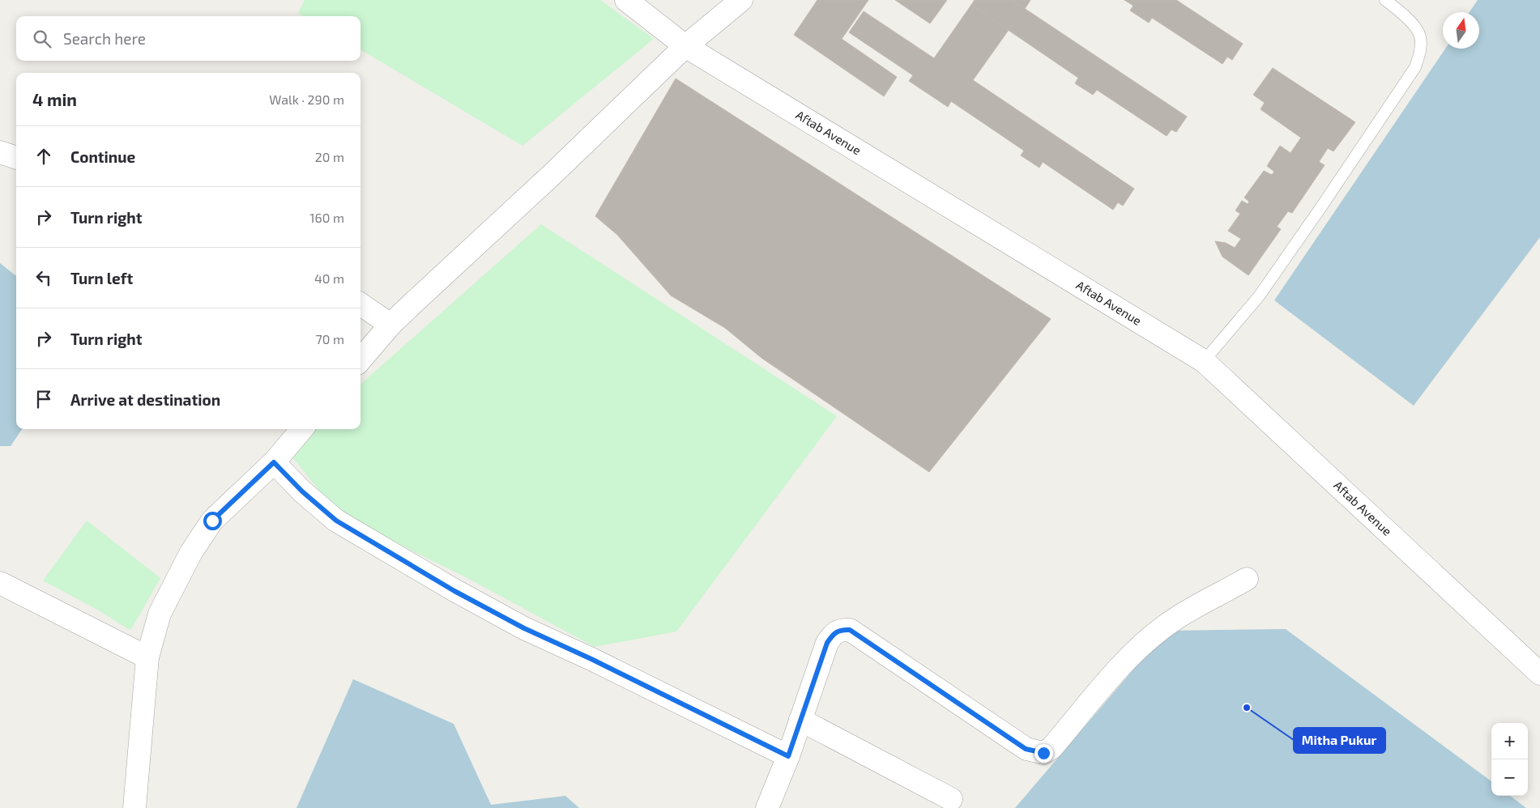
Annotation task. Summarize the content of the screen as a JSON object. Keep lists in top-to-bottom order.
{
  "streets": {
    "street": ["Aftab Avenue"]
  },
  "places": ["Mitha Pukur"],
  "north": "top",
  "page": {
    "search": "Search here",
    "heading": ["4 min", "Walk · 290 m"],
    "list": [
      ["Continue", "20 m"],
      ["Turn right", "160 m"],
      ["Turn left", "40 m"],
      ["Turn right", "70 m"],
      "Arrive at destination"
    ],
    "map_buttons": ["+", "−"]
  }
}
